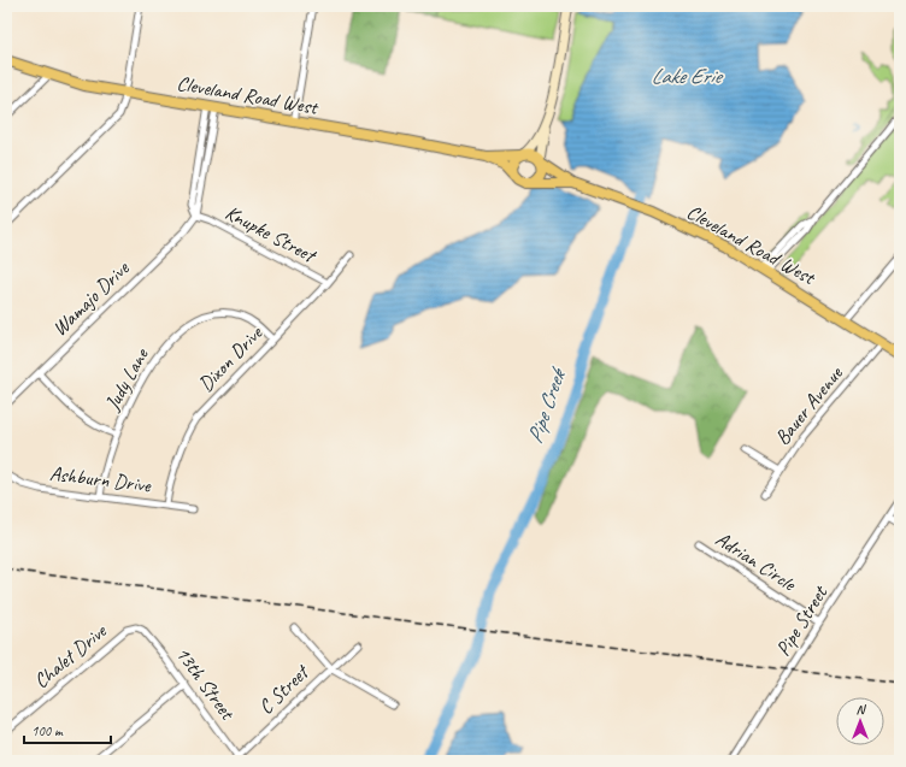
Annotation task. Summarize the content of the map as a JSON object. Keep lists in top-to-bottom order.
{
  "streets": {
    "main road": ["Cleveland Road West"],
    "street": [
      "Knupke Street",
      "Wamajo Drive",
      "Dixon Drive",
      "Judy Lane",
      "Bauer Avenue",
      "Ashburn Drive",
      "Adrian Circle",
      "Pipe Street",
      "Chalet Drive",
      "13th Street",
      "C Street"
    ]
  },
  "crossings": [
    ["Cleveland Road West", "Bauer Avenue"],
    ["Knupke Street", "Wamajo Drive"],
    ["Knupke Street", "Dixon Drive"],
    ["Dixon Drive", "Judy Lane"],
    ["Dixon Drive", "Ashburn Drive"],
    ["Judy Lane", "Ashburn Drive"],
    ["Adrian Circle", "Pipe Street"],
    ["Chalet Drive", "13th Street"],
    ["13th Street", "C Street"]
  ],
  "water": ["Lake Erie", "Pipe Creek"],
  "scale_bar": "100 m",
  "north": "top"
}
